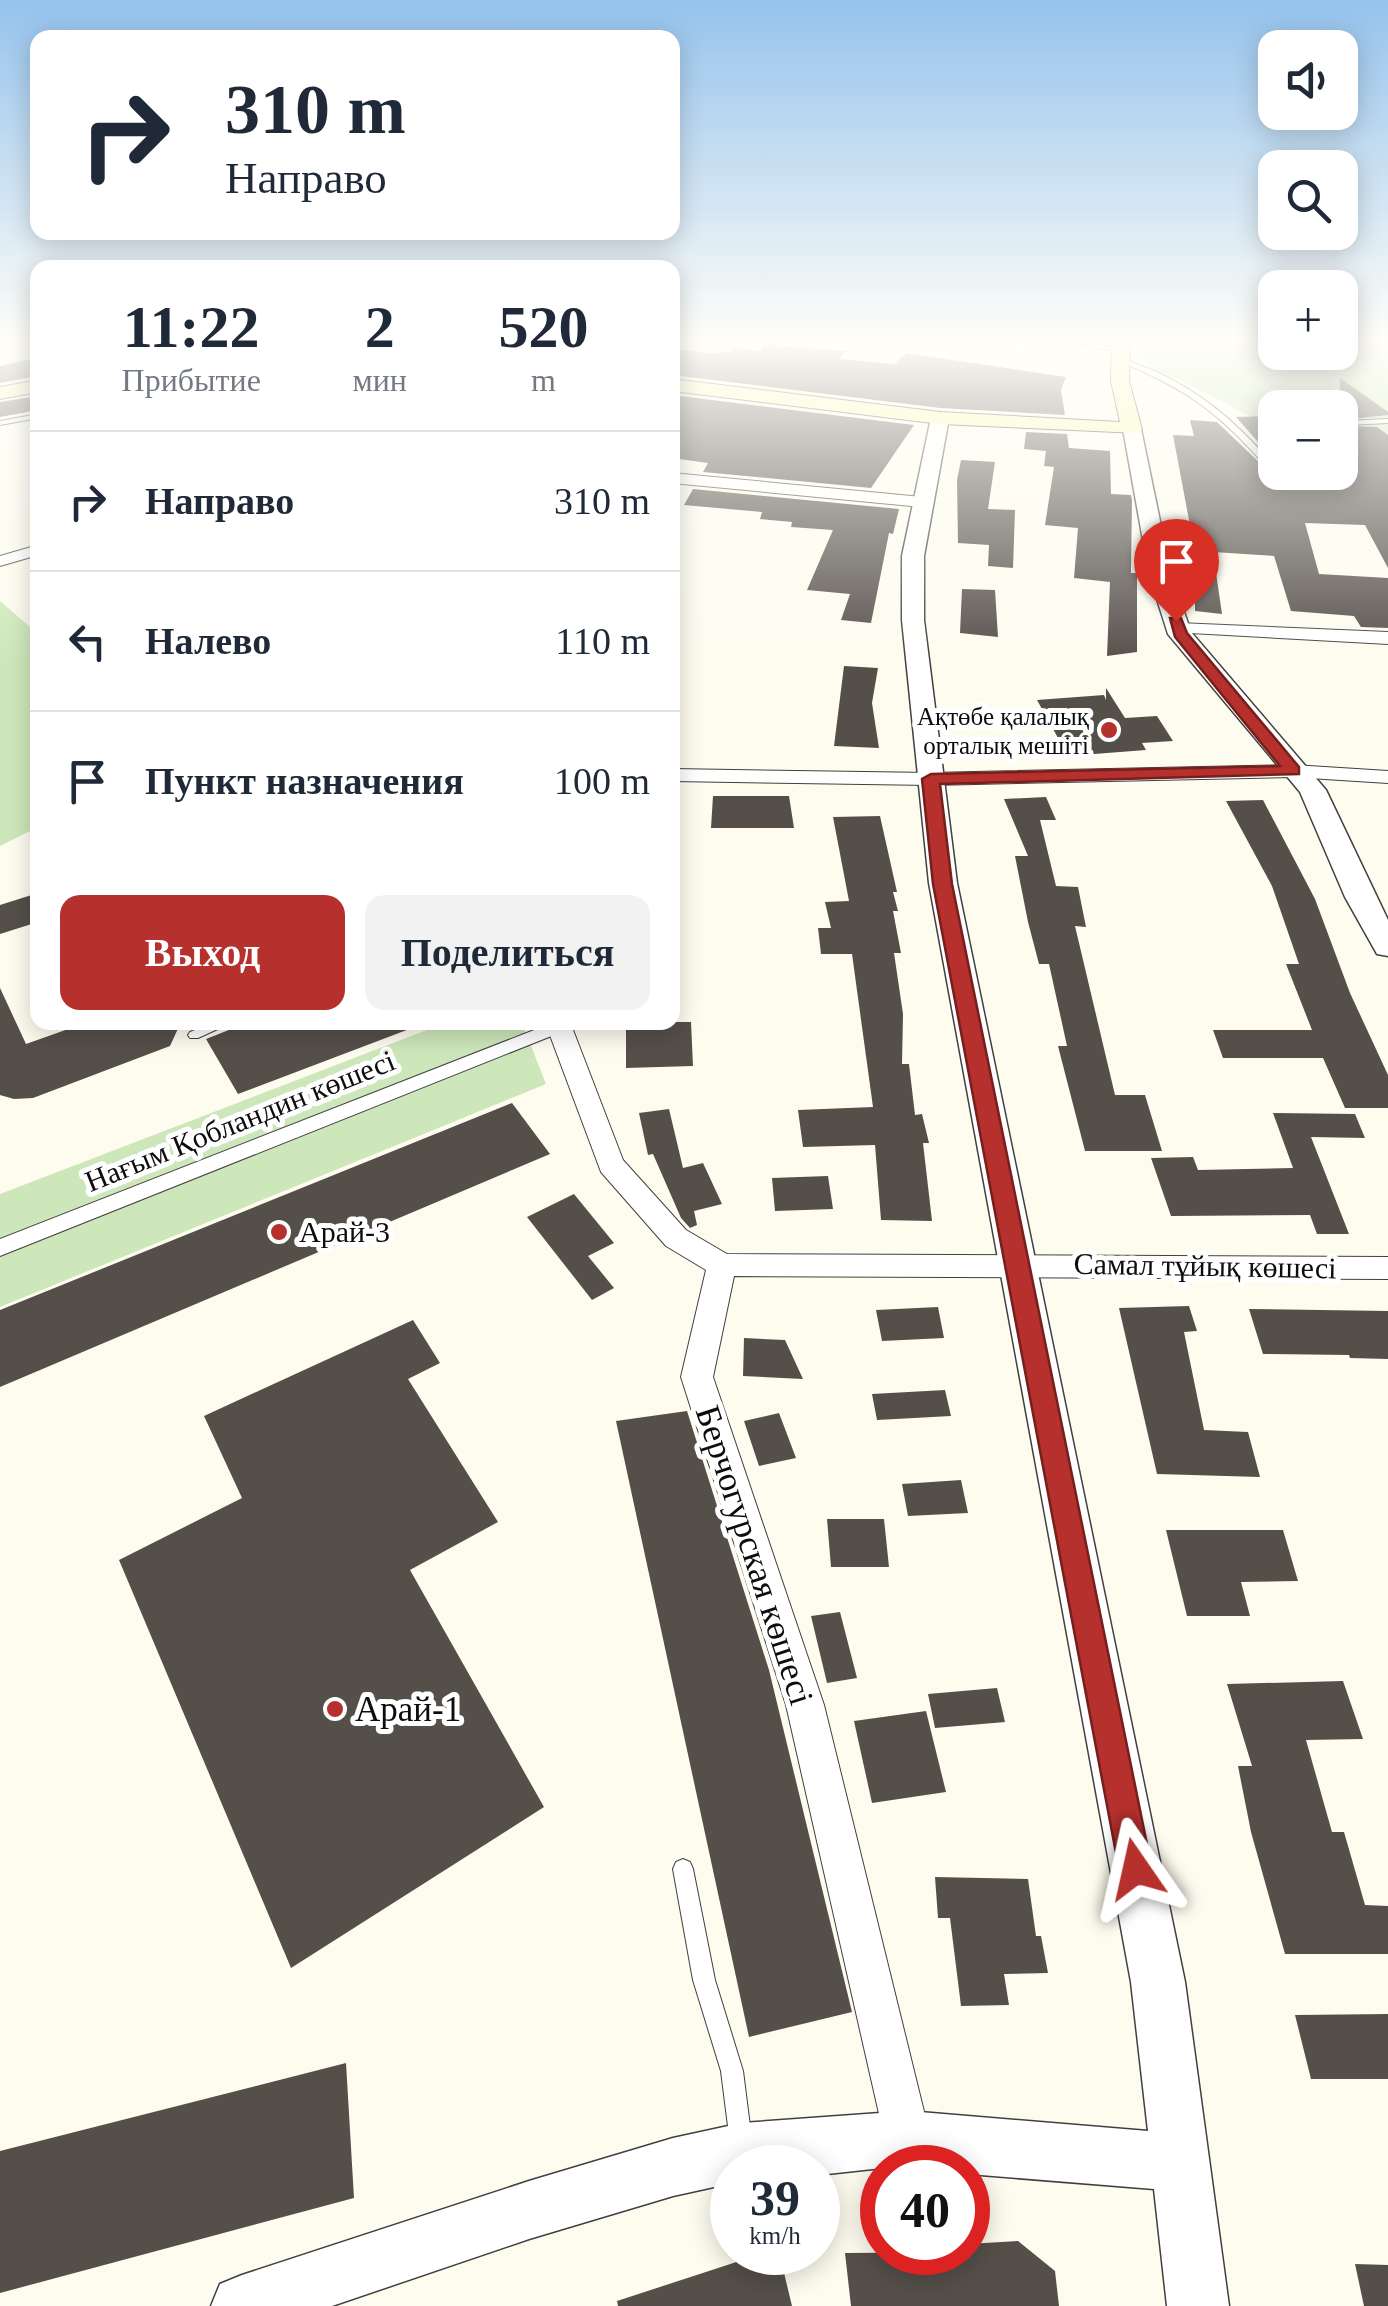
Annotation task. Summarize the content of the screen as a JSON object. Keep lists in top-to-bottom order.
{
  "streets": {
    "street": ["Нағым Қобландин көшесі", "Самал тұйық көшесі", "Берчогурская көшесі"]
  },
  "crossings": [
    ["Самал тұйық көшесі", "Берчогурская көшесі"]
  ],
  "places": ["Ақтөбе қалалық орталық мешіті", "Арай-3", "Арай-1"],
  "page": {
    "map_buttons": ["+", "−"],
    "turn": ["310 m", "Направо"],
    "eta": [
      "11:22",
      "Прибытие",
      "2",
      "мин",
      "520",
      "m"
    ],
    "list": [
      {
        "name": "Направо",
        "value": "310 m"
      },
      {
        "name": "Налево",
        "value": "110 m"
      },
      {
        "name": "Пункт назначения",
        "value": "100 m"
      }
    ],
    "buttons": ["Выход", "Поделиться"],
    "speed": "39 km/h",
    "limit": "40"
  }
}
